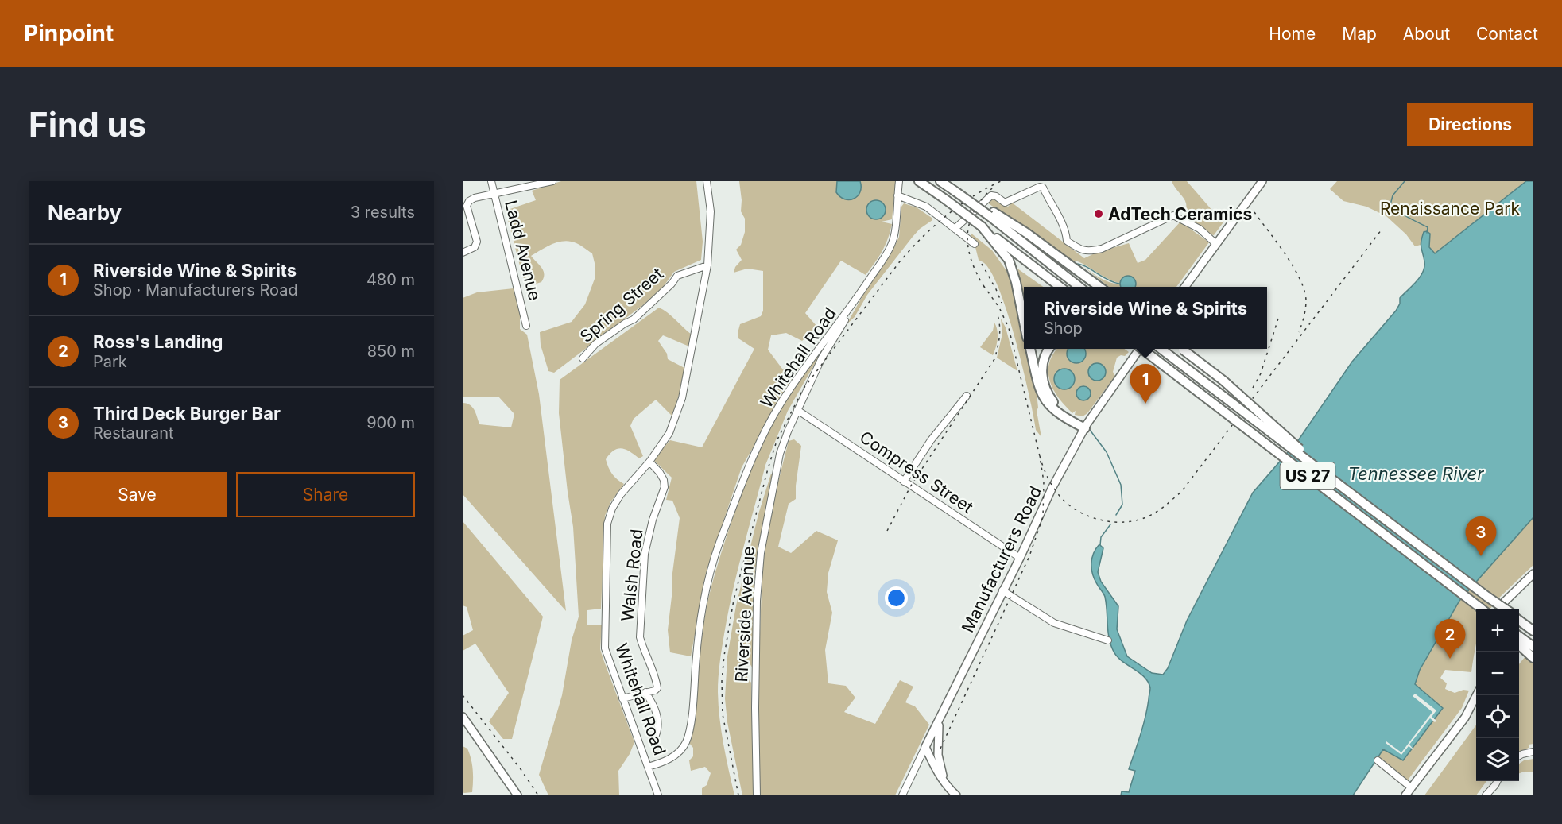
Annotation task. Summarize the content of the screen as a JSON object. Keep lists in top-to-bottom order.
{
  "streets": {
    "highway": ["US 27"],
    "main road": ["Manufacturers Road"],
    "street": [
      "Ladd Avenue",
      "Spring Street",
      "Whitehall Road",
      "Compress Street",
      "Walsh Road",
      "Riverside Avenue"
    ]
  },
  "crossings": [
    ["Spring Street", "Whitehall Road"],
    ["Whitehall Road", "Walsh Road"],
    ["Whitehall Road", "Riverside Avenue"],
    ["Compress Street", "Manufacturers Road"],
    ["Compress Street", "Riverside Avenue"]
  ],
  "water": ["Tennessee River"],
  "parks": ["Renaissance Park"],
  "places": ["AdTech Ceramics"],
  "page": {
    "header": "Pinpoint",
    "nav": [
      "Home",
      "Map",
      "About",
      "Contact"
    ],
    "buttons": [
      "Directions",
      ["Save", "Share"]
    ],
    "title": "Find us",
    "heading": ["Nearby", "3 results"],
    "list": [
      {
        "mark": "1",
        "name": "Riverside Wine & Spirits",
        "note": "Shop · Manufacturers Road",
        "value": "480 m"
      },
      {
        "mark": "2",
        "name": "Ross's Landing",
        "note": "Park",
        "value": "850 m"
      },
      {
        "mark": "3",
        "name": "Third Deck Burger Bar",
        "note": "Restaurant",
        "value": "900 m"
      }
    ],
    "popup": ["Riverside Wine & Spirits", "Shop"],
    "pins": ["1", "3", "2"],
    "map_buttons": ["+", "−"]
  }
}
